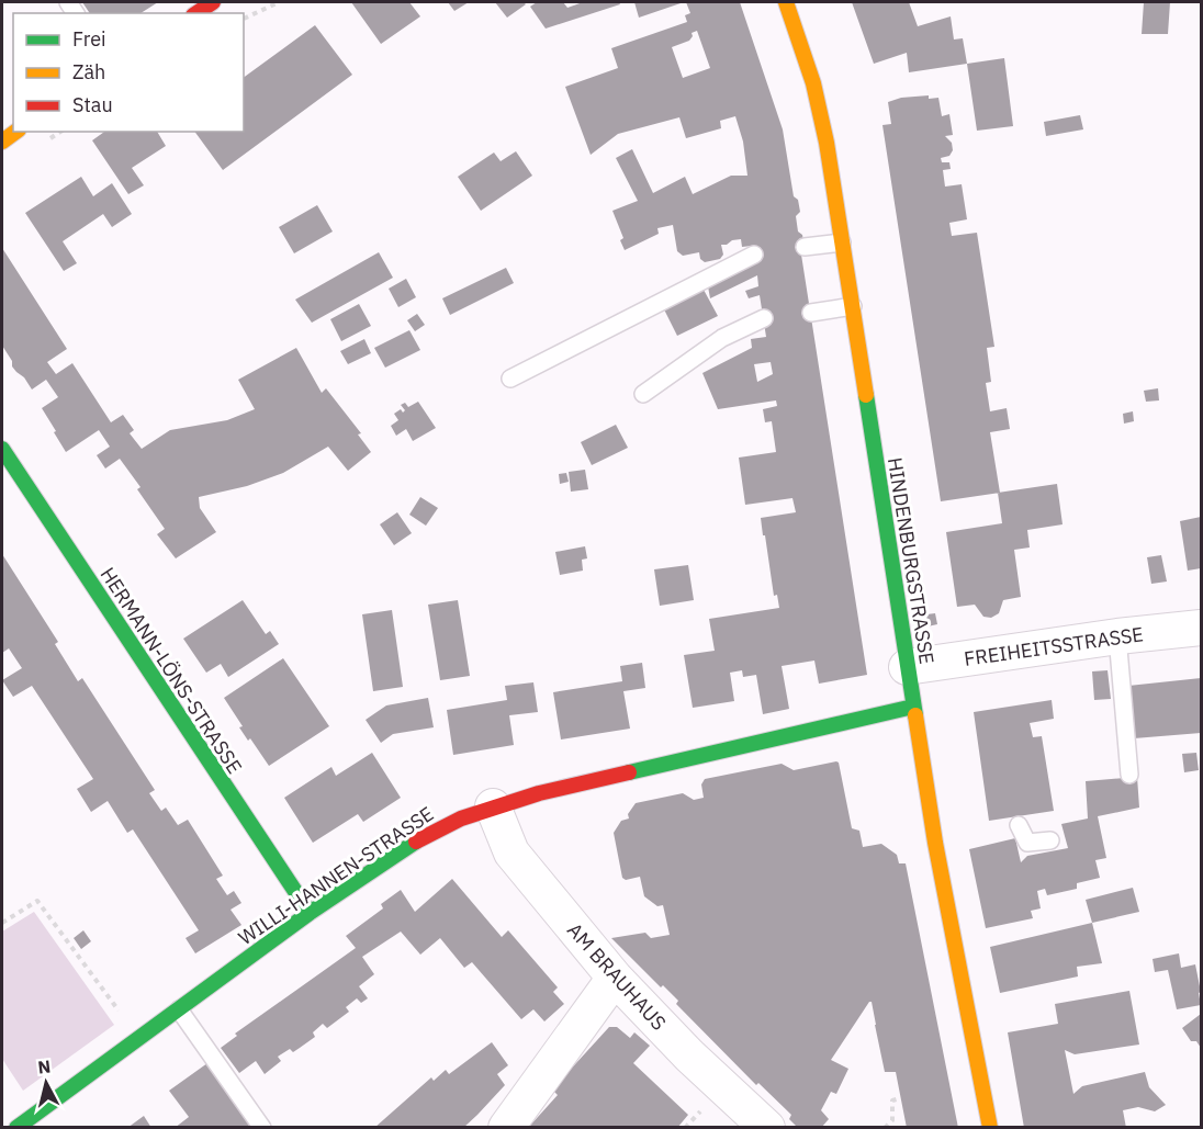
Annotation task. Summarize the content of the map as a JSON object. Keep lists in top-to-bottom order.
{
  "streets": {
    "street": [
      "HINDENBURGSTRASSE",
      "FREIHEITSSTRASSE",
      "HERMANN-LÖNS-STRASSE",
      "WILLI-HANNEN-STRASSE",
      "AM BRAUHAUS"
    ]
  },
  "crossings": [
    ["HINDENBURGSTRASSE", "FREIHEITSSTRASSE"],
    ["HINDENBURGSTRASSE", "WILLI-HANNEN-STRASSE"],
    ["HERMANN-LÖNS-STRASSE", "WILLI-HANNEN-STRASSE"],
    ["WILLI-HANNEN-STRASSE", "AM BRAUHAUS"]
  ],
  "legend": ["Frei", "Zäh", "Stau"],
  "north": "top"
}
